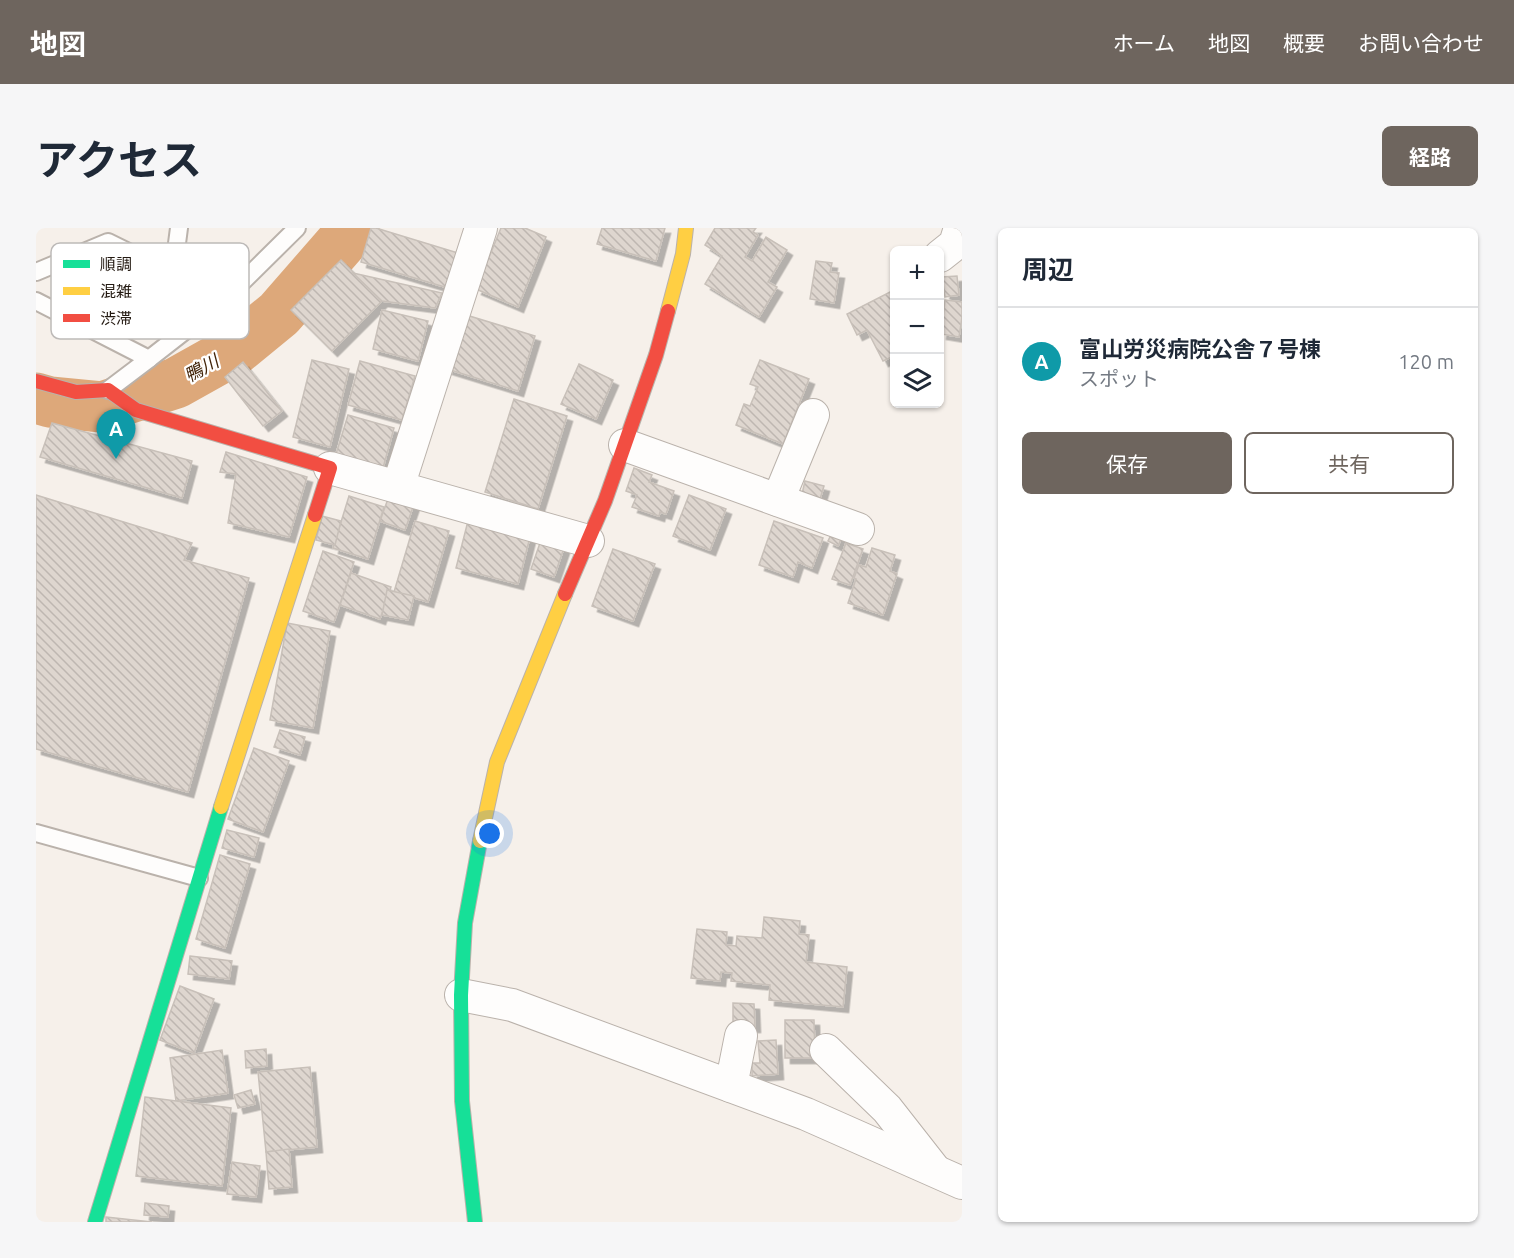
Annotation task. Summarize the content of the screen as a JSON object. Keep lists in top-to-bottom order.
{
  "water": ["鴨川"],
  "legend": ["順調", "混雑", "渋滞"],
  "page": {
    "header": "地図",
    "nav": [
      "ホーム",
      "地図",
      "概要",
      "お問い合わせ"
    ],
    "title": "アクセス",
    "buttons": [
      "経路",
      ["保存", "共有"]
    ],
    "heading": "周辺",
    "map_buttons": ["+", "−"],
    "list": [
      {
        "mark": "A",
        "name": "富山労災病院公舎７号棟",
        "note": "スポット",
        "value": "120 m"
      }
    ],
    "pins": "A"
  }
}
